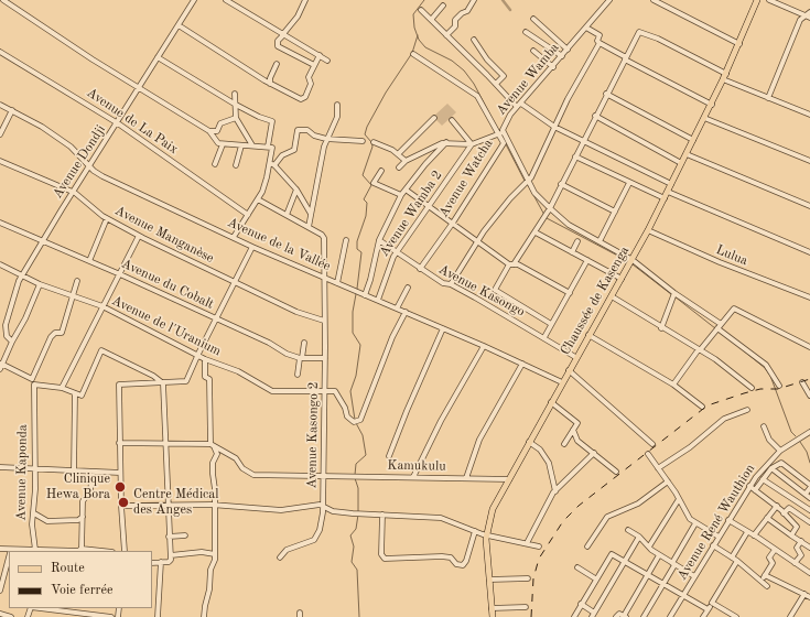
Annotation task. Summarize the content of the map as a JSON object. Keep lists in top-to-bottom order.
{
  "streets": {
    "main road": ["Chaussée de Kasenga"],
    "street": [
      "Avenue Wamba",
      "Avenue de La Paix",
      "Avenue Dondji",
      "Avenue Watcha",
      "Avenue Wamba 2",
      "Avenue Manganèse",
      "Avenue de la Vallée",
      "Lulua",
      "Avenue du Cobalt",
      "Avenue Kasongo",
      "Avenue de l'Uranium",
      "Avenue Kasongo 2",
      "Kamukulu",
      "Avenue Kaponda",
      "Avenue René Wauthion"
    ]
  },
  "crossings": [
    ["Avenue Wamba", "Chaussée de Kasenga"],
    ["Avenue de La Paix", "Avenue Dondji"],
    ["Avenue Dondji", "Avenue Manganèse"],
    ["Avenue Dondji", "Avenue de la Vallée"],
    ["Avenue Dondji", "Avenue du Cobalt"],
    ["Avenue Dondji", "Avenue de l'Uranium"],
    ["Avenue Watcha", "Avenue Kasongo"],
    ["Avenue Wamba 2", "Avenue de la Vallée"],
    ["Avenue Wamba 2", "Avenue Kasongo"],
    ["Avenue Manganèse", "Avenue Kasongo 2"],
    ["Avenue de la Vallée", "Chaussée de Kasenga"],
    ["Avenue de la Vallée", "Avenue Kasongo 2"],
    ["Lulua", "Chaussée de Kasenga"],
    ["Avenue du Cobalt", "Avenue Kasongo 2"],
    ["Avenue Kasongo", "Chaussée de Kasenga"],
    ["Chaussée de Kasenga", "Kamukulu"],
    ["Avenue de l'Uranium", "Avenue Kasongo 2"],
    ["Avenue de l'Uranium", "Avenue Kaponda"],
    ["Avenue Kasongo 2", "Kamukulu"]
  ],
  "places": ["Clinique Hewa Bora", "Centre Médical des Anges"],
  "legend": ["Route", "Voie ferrée"]
}
